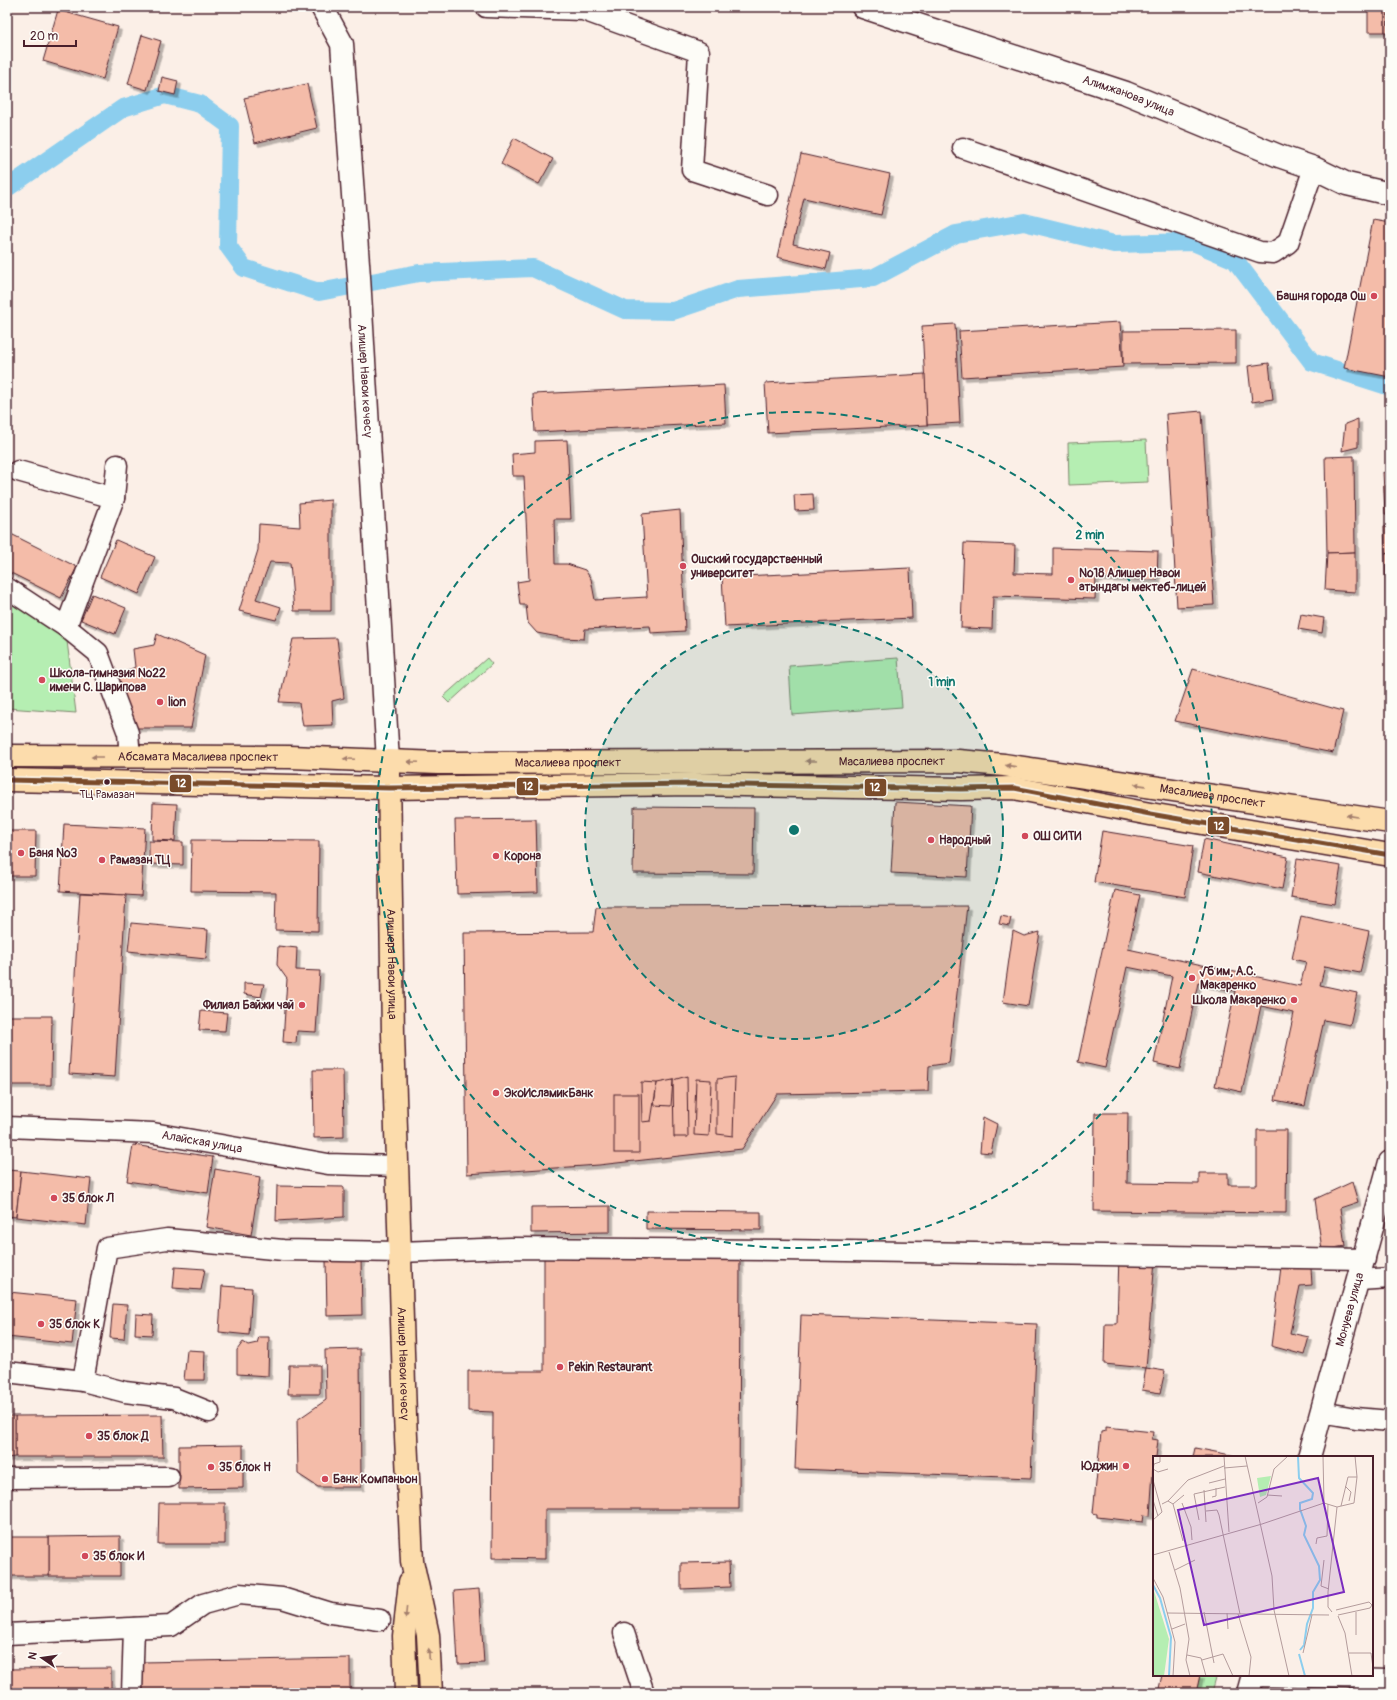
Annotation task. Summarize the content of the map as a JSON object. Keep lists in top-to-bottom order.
{
  "streets": {
    "main road": [
      "Алишер Навои көчөсү",
      "Абсамата Масалиева проспект",
      "Масалиева проспект",
      "Алишера Навои улица"
    ],
    "street": ["Алимжанова улица", "Алайская улица", "Монуева улица"]
  },
  "crossings": [
    ["Алишер Навои көчөсү", "Абсамата Масалиева проспект"],
    ["Алишер Навои көчөсү", "Масалиева проспект"],
    ["Алишер Навои көчөсү", "Алишера Навои улица"],
    ["Алишер Навои көчөсү", "Алайская улица"],
    ["Абсамата Масалиева проспект", "Масалиева проспект"],
    ["Абсамата Масалиева проспект", "Алишера Навои улица"],
    ["Масалиева проспект", "Алишера Навои улица"],
    ["Алишера Навои улица", "Алайская улица"]
  ],
  "one_way": ["Абсамата Масалиева проспект"],
  "places": [
    "Башня города Ош",
    "Ошский государственный университет",
    "№18 Алишер Навои атындагы мектеб-лицей",
    "Школа-гимназия №22 имени С. Шарипова",
    "lion",
    "ТЦ Рамазан",
    "ОШ СИТИ",
    "Народный",
    "Баня №3",
    "Корона",
    "Рамазан ТЦ",
    "√6 им, А.С. Макаренко",
    "Школа Макаренко",
    "Филиал Байжи чай",
    "ЭкоИсламикБанк",
    "35 блок Л",
    "35 блок К",
    "Pekin Restaurant",
    "35 блок Д",
    "Юджин",
    "35 блок Н",
    "Банк Компаньон",
    "35 блок И"
  ],
  "lines": ["transit line 12"],
  "scale_bar": "20 m",
  "north": "left",
  "rings": ["2 min", "1 min"]
}
